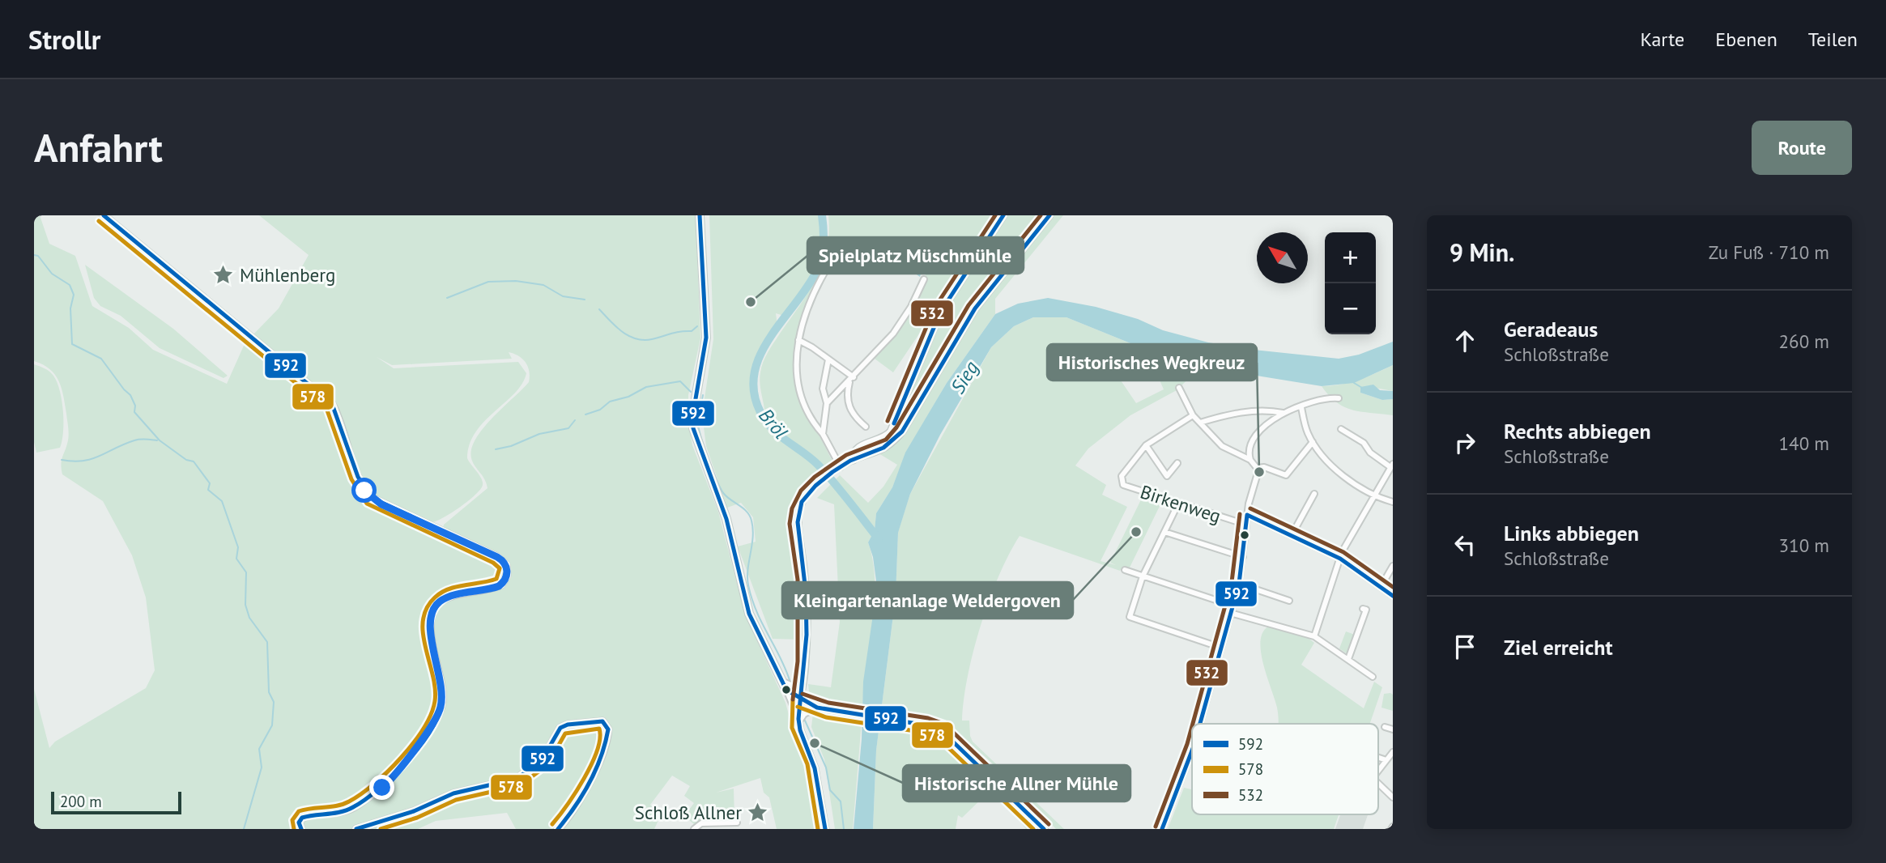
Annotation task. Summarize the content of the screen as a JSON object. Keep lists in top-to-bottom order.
{
  "streets": {
    "street": ["Birkenweg"]
  },
  "water": ["Sieg", "Bröl"],
  "places": {
    "place": ["Mühlenberg", "Schloß Allner"],
    "other": [
      "Spielplatz Müschmühle",
      "Historisches Wegkreuz",
      "Kleingartenanlage Weldergoven",
      "Historische Allner Mühle"
    ]
  },
  "lines": ["transit line 592", "transit line 532", "transit line 578"],
  "legend": ["592", "578", "532"],
  "scale_bar": "200 m",
  "north": "top left",
  "page": {
    "header": "Strollr",
    "nav": ["Karte", "Ebenen", "Teilen"],
    "buttons": "Route",
    "title": "Anfahrt",
    "heading": ["9 Min.", "Zu Fuß · 710 m"],
    "map_buttons": ["+", "−"],
    "list": [
      ["Geradeaus", "Schloßstraße", "260 m"],
      ["Rechts abbiegen", "Schloßstraße", "140 m"],
      ["Links abbiegen", "Schloßstraße", "310 m"],
      "Ziel erreicht"
    ],
    "scale": "200 m"
  }
}
